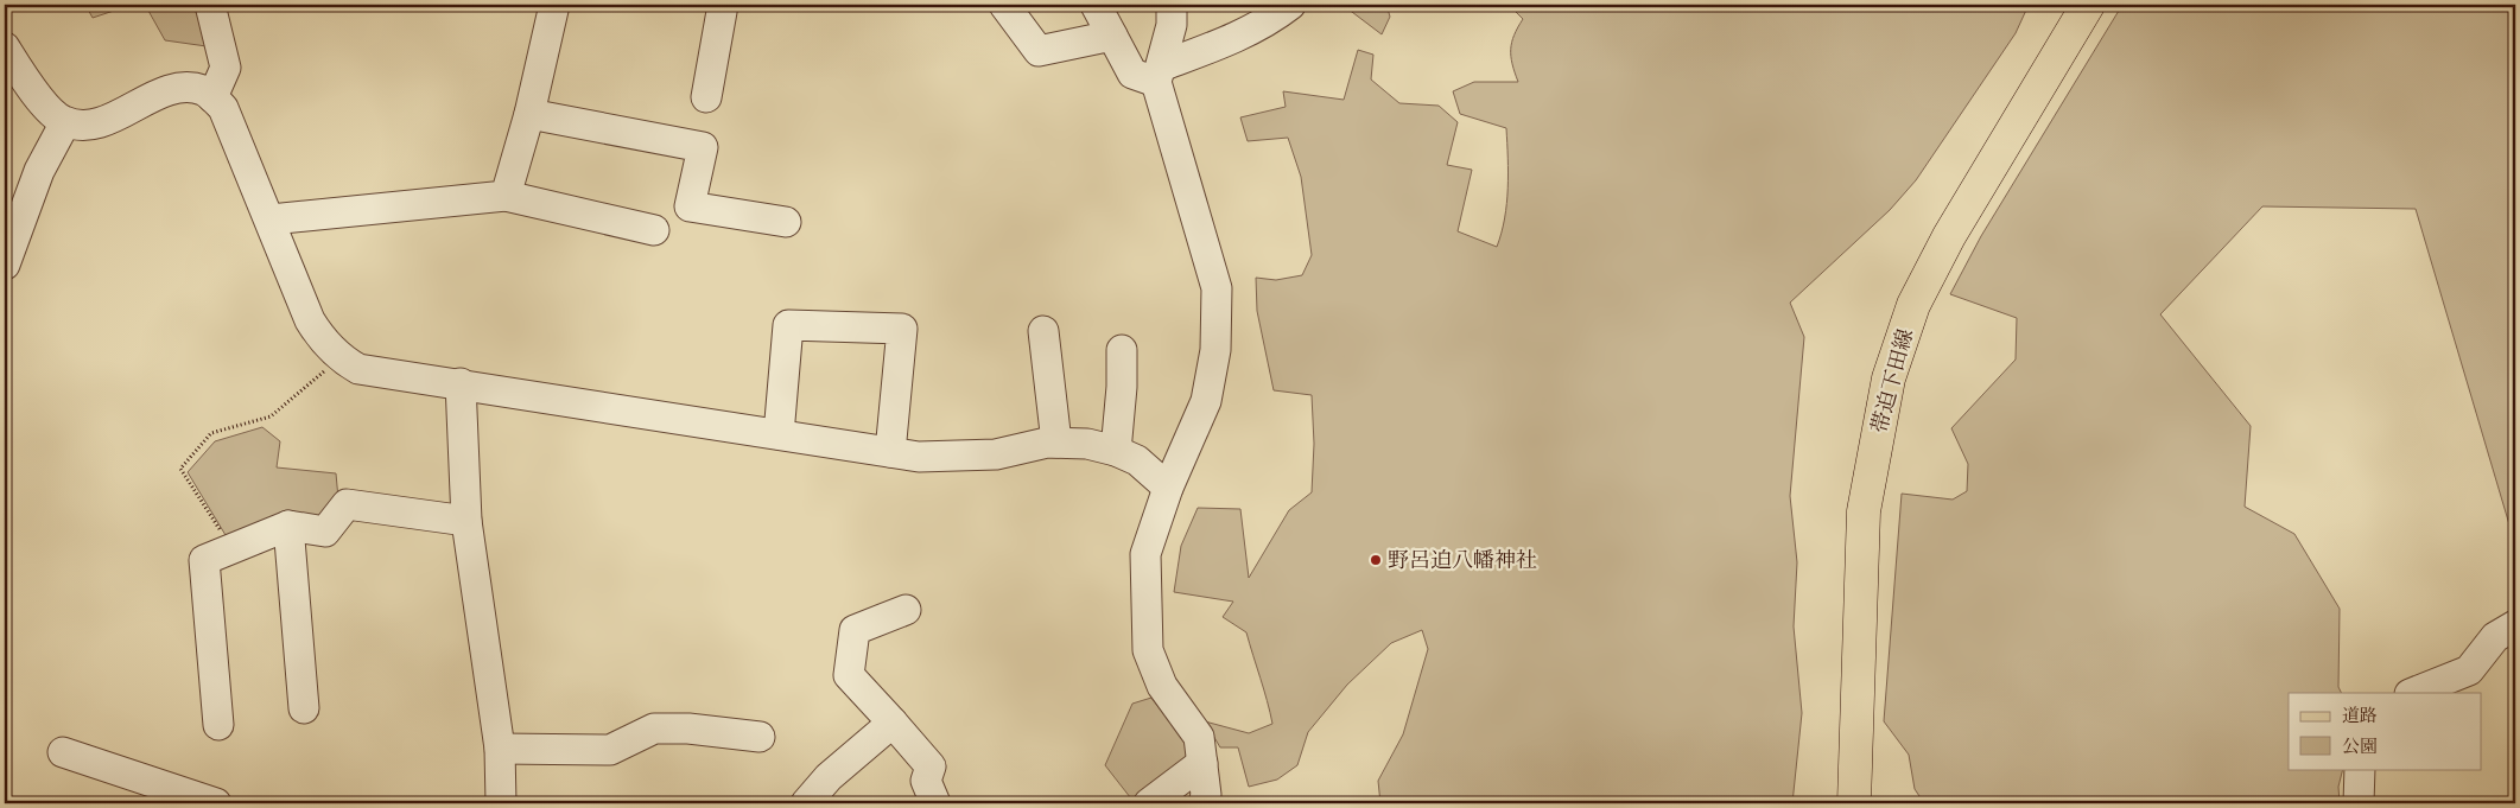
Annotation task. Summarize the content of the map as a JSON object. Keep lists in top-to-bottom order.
{
  "streets": {
    "main road": ["帯迫下田線"]
  },
  "places": ["野呂迫八幡神社"],
  "legend": ["道路", "公園"]
}
